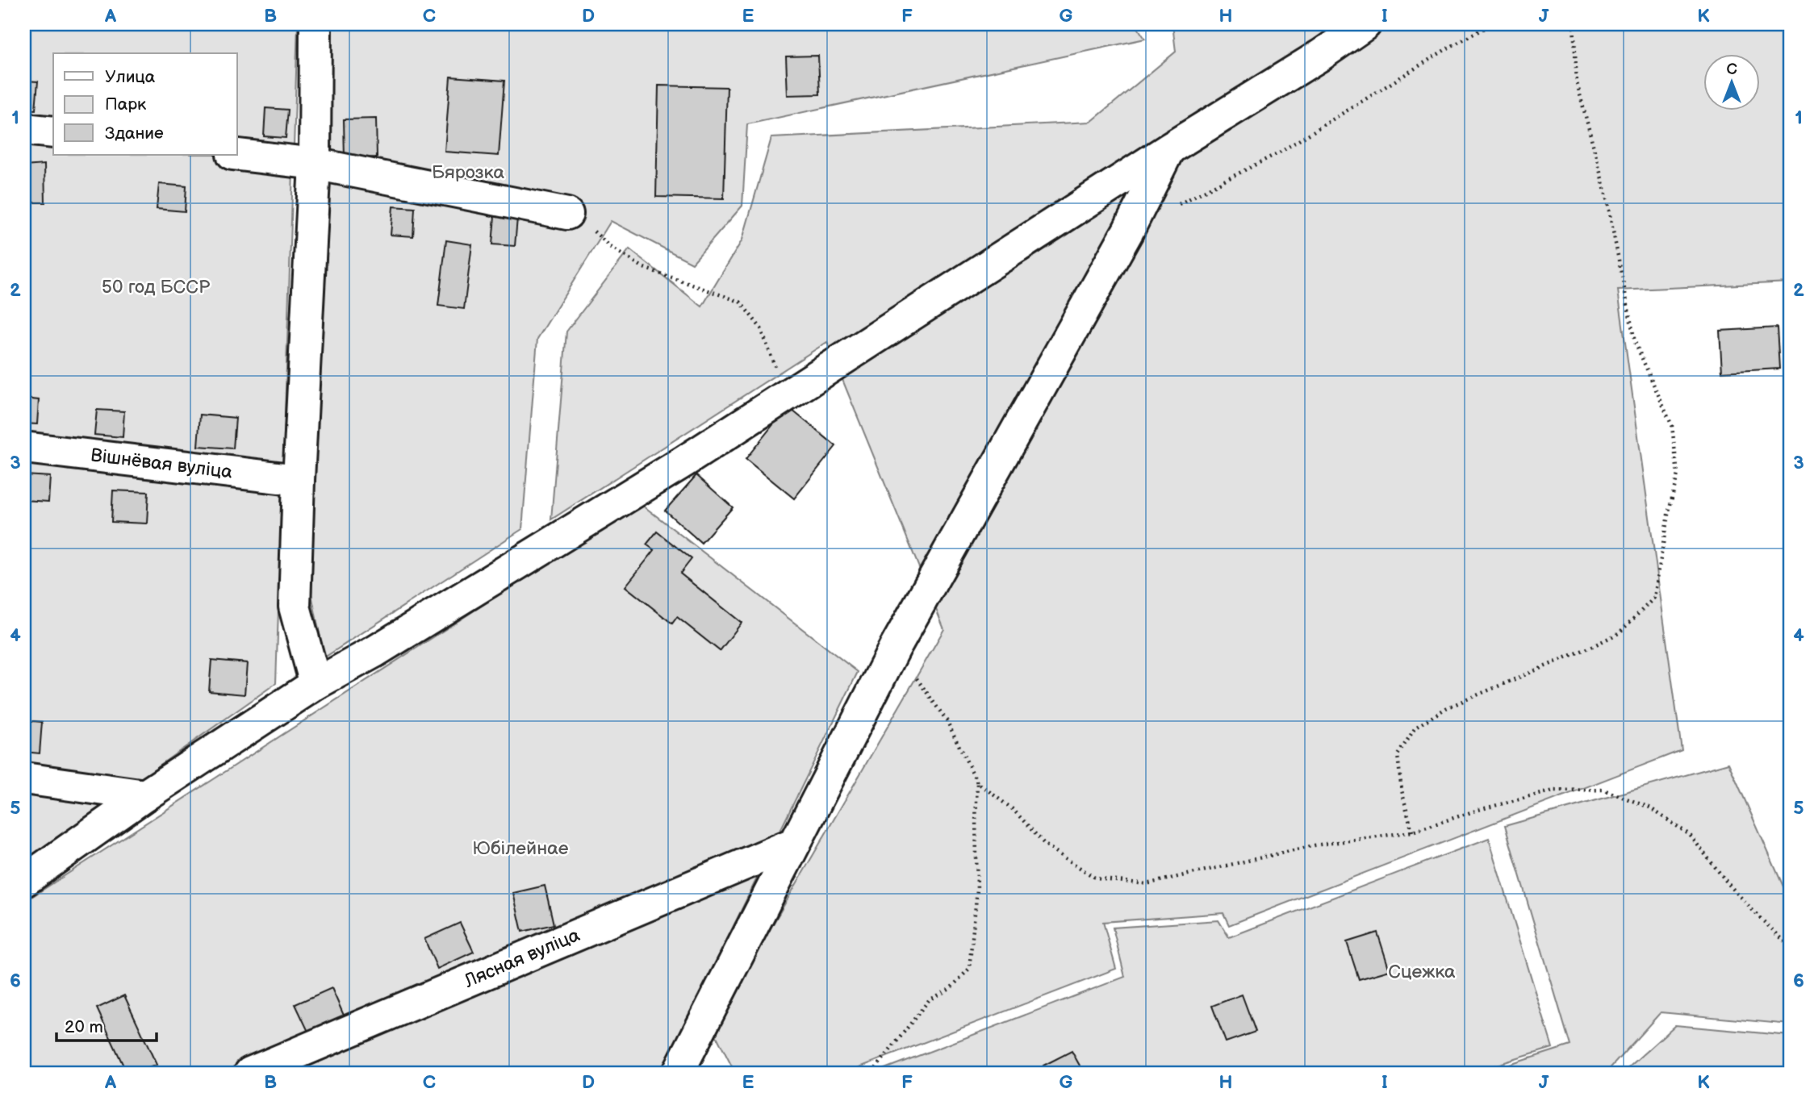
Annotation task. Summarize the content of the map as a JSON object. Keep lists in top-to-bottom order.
{
  "streets": {
    "street": ["Вішнёвая вуліца", "Лясная вуліца"]
  },
  "parks": [
    "Бярозка",
    "50 год БССР",
    "Юбілейнае",
    "Сцежка"
  ],
  "legend": ["Улица", "Парк", "Здание"],
  "scale_bar": "20 m",
  "north": "top",
  "grid": {
    "columns": [
      "A",
      "B",
      "C",
      "D",
      "E",
      "F",
      "G",
      "H",
      "I",
      "J",
      "K"
    ],
    "rows": [
      "1",
      "2",
      "3",
      "4",
      "5",
      "6"
    ]
  }
}
